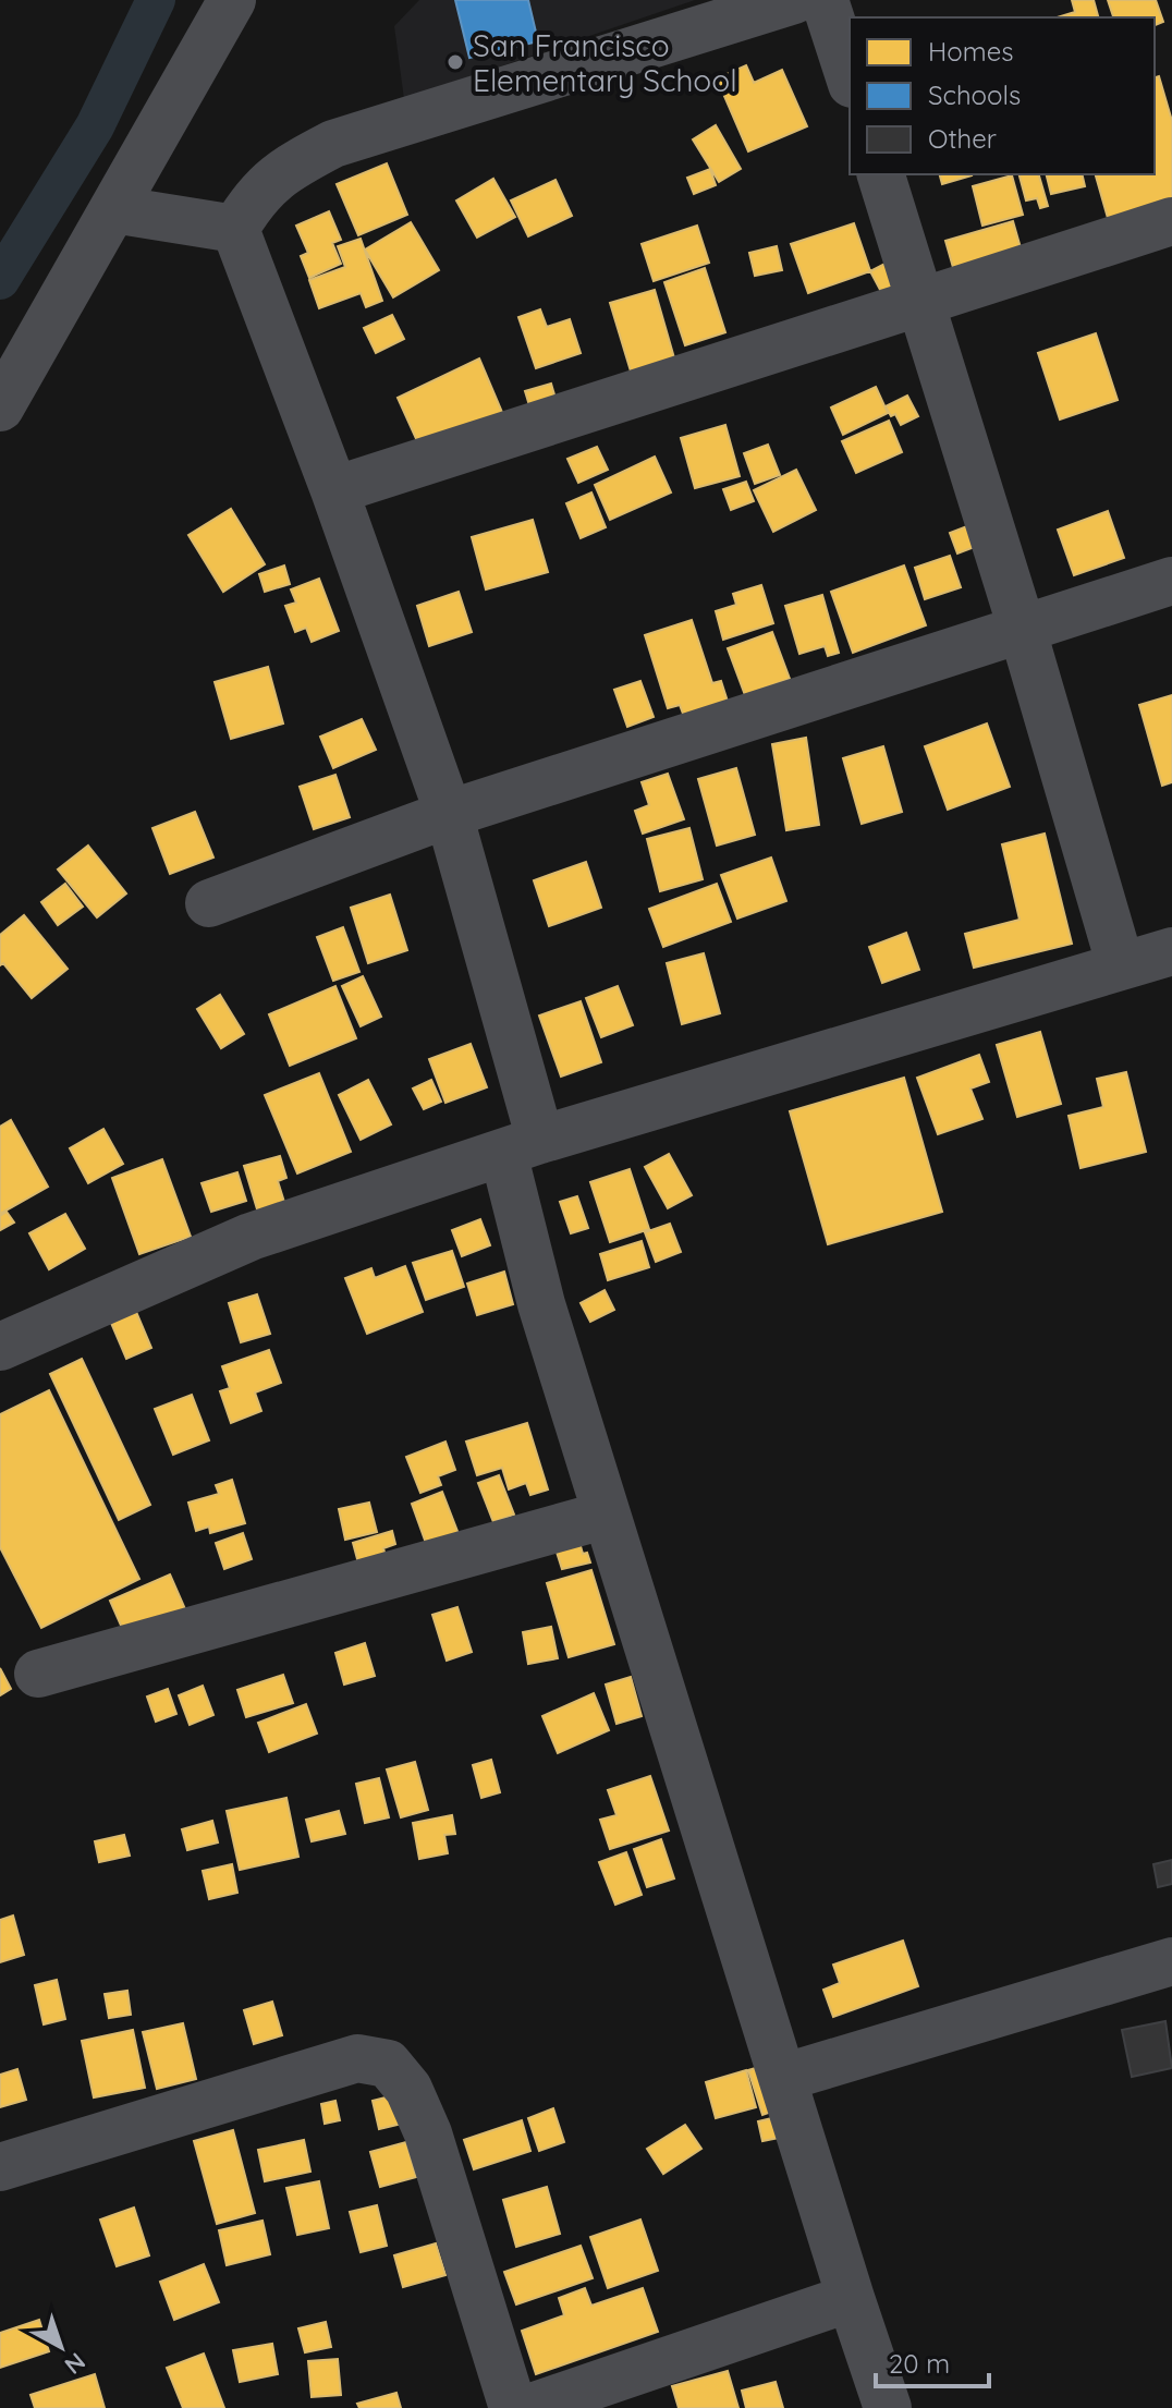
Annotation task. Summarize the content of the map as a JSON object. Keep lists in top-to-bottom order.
{
  "places": ["San Francisco Elementary School"],
  "legend": ["Homes", "Schools", "Other"],
  "scale_bar": "20 m",
  "north": "bottom right"
}
